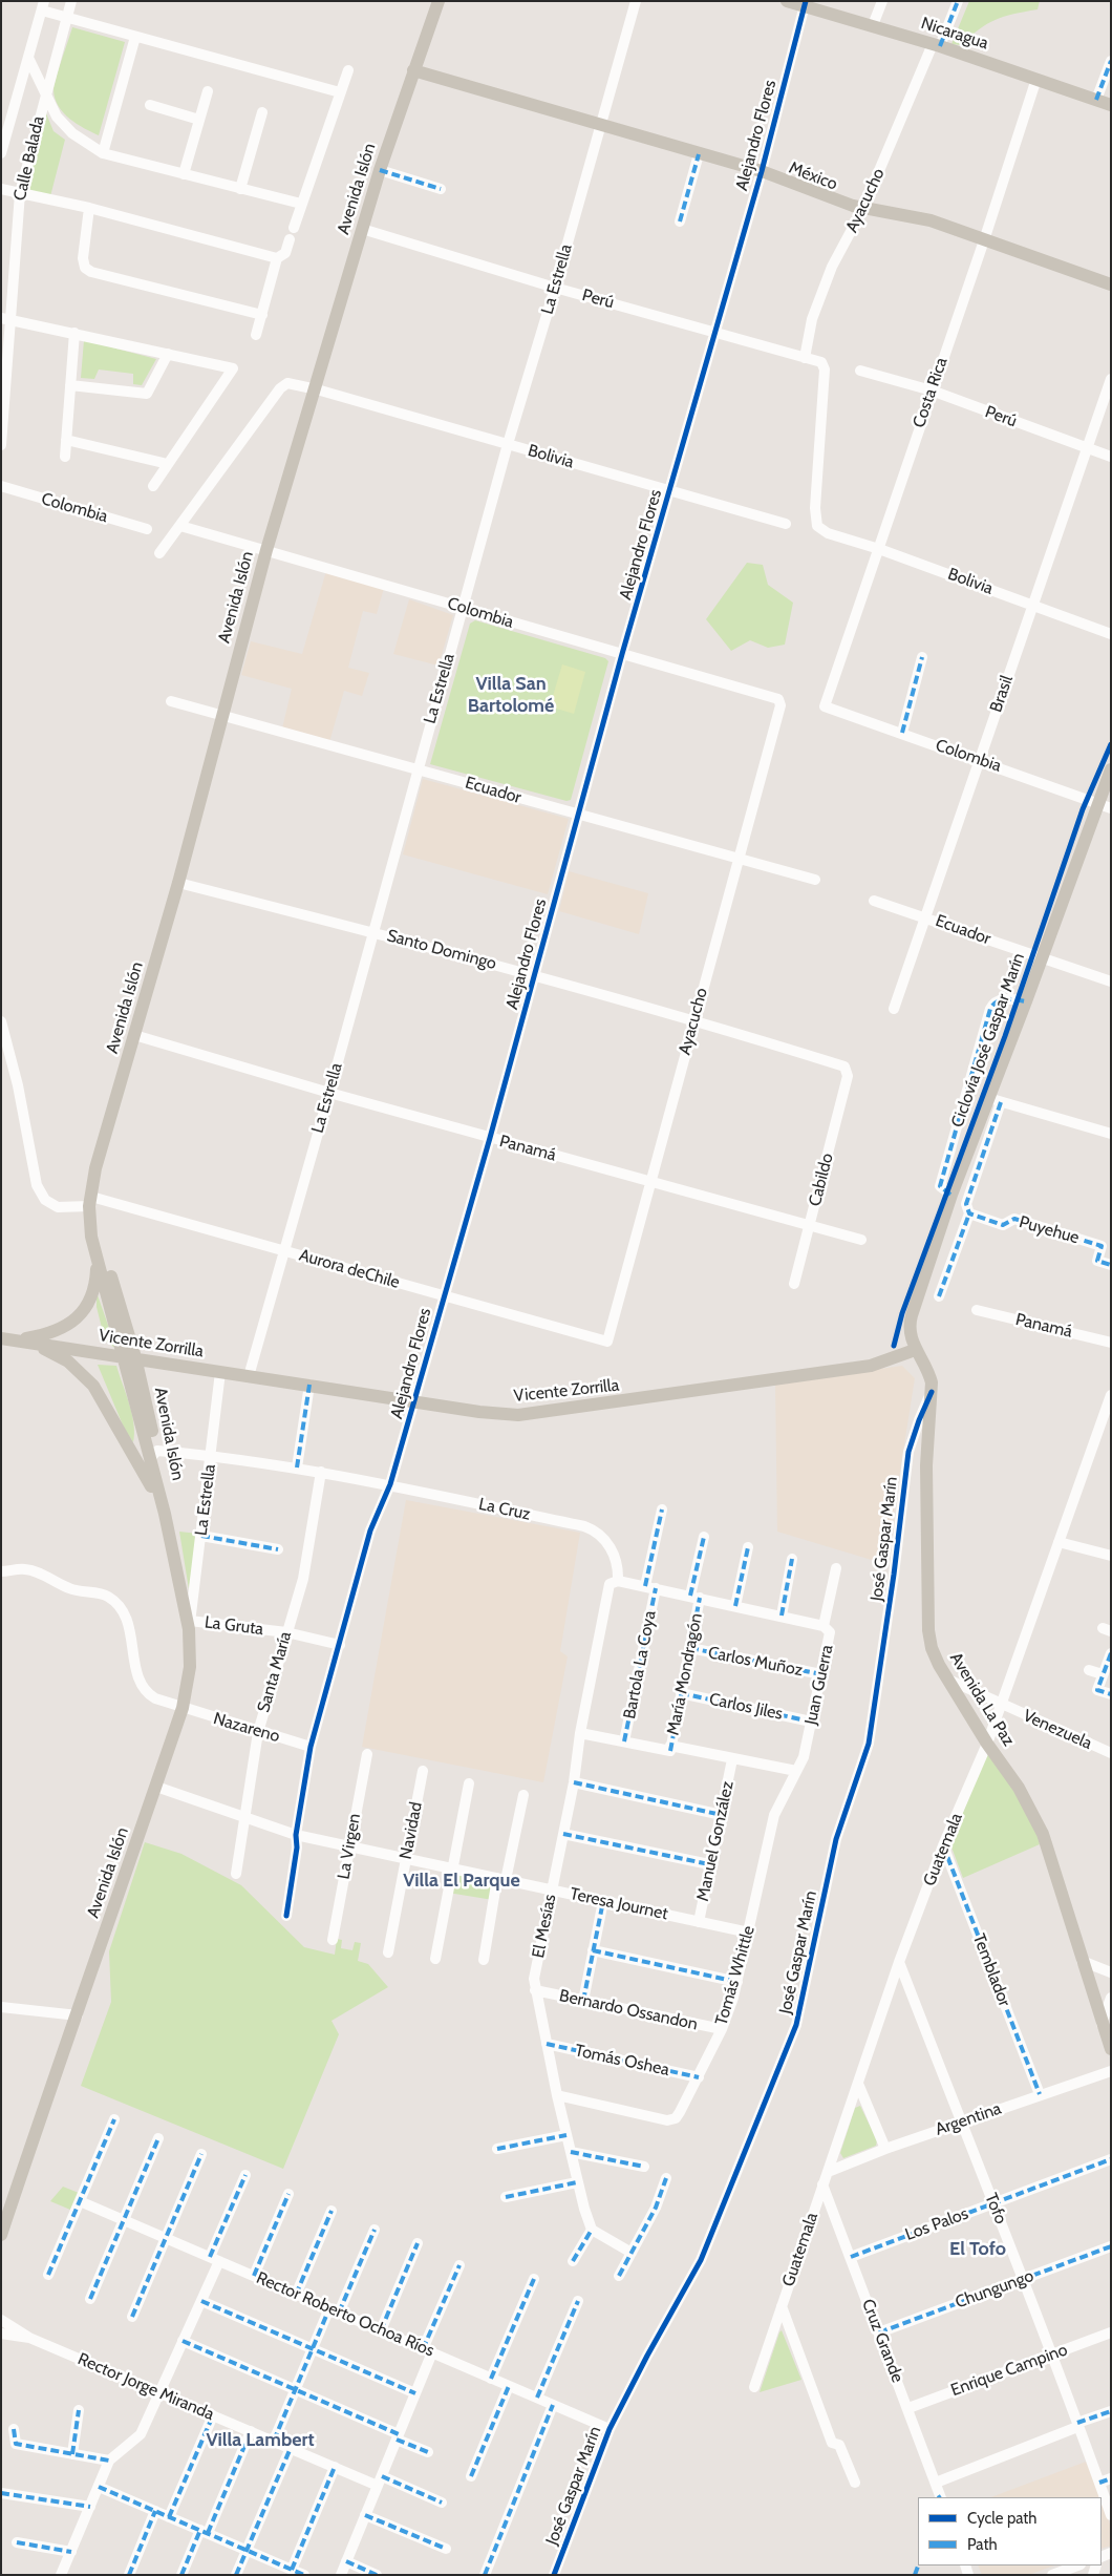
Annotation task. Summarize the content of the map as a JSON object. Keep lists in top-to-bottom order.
{
  "streets": {
    "main road": [
      "Nicaragua",
      "México",
      "Avenida Islón",
      "Vicente Zorrilla",
      "Avenida La Paz"
    ],
    "street": [
      "Alejandro Flores",
      "Calle Balada",
      "Ayacucho",
      "La Estrella",
      "Perú",
      "Costa Rica",
      "Bolivia",
      "Colombia",
      "Brasil",
      "Ecuador",
      "Santo Domingo",
      "Panamá",
      "Cabildo",
      "Puyehue",
      "Aurora deChile",
      "La Cruz",
      "José Gaspar Marín",
      "La Gruta",
      "Carlos Muñoz",
      "Bartola La Coya",
      "Santa María",
      "María Mondragón",
      "Juan Guerra",
      "Carlos Jiles",
      "Nazareno",
      "Venezuela",
      "Navidad",
      "Manuel González",
      "La Virgen",
      "Guatemala",
      "Teresa Journet",
      "El Mesías",
      "Temblador",
      "Tomás Whittle",
      "Bernardo Ossandon",
      "Tomás Oshea",
      "Argentina",
      "Tofo",
      "Los Palos",
      "Chungungo",
      "Rector Roberto Ochoa Ríos",
      "Cruz Grande",
      "Enrique Campino",
      "Rector Jorge Miranda"
    ],
    "cycle path": ["Ciclovía José Gaspar Marín"]
  },
  "crossings": [
    ["Nicaragua", "Alejandro Flores"],
    ["Nicaragua", "Ayacucho"],
    ["Nicaragua", "Costa Rica"],
    ["Alejandro Flores", "México"],
    ["Alejandro Flores", "Perú"],
    ["Alejandro Flores", "Bolivia"],
    ["Alejandro Flores", "Colombia"],
    ["Alejandro Flores", "Ecuador"],
    ["Alejandro Flores", "Santo Domingo"],
    ["Alejandro Flores", "Panamá"],
    ["Alejandro Flores", "Aurora deChile"],
    ["Alejandro Flores", "Vicente Zorrilla"],
    ["Alejandro Flores", "La Cruz"],
    ["Alejandro Flores", "La Gruta"],
    ["Alejandro Flores", "Nazareno"],
    ["Alejandro Flores", "Teresa Journet"],
    ["México", "Avenida Islón"],
    ["México", "Ayacucho"],
    ["México", "La Estrella"],
    ["México", "Costa Rica"],
    ["Avenida Islón", "La Estrella"],
    ["Avenida Islón", "Perú"],
    ["Avenida Islón", "Bolivia"],
    ["Avenida Islón", "Colombia"],
    ["Avenida Islón", "Ecuador"],
    ["Avenida Islón", "Santo Domingo"],
    ["Avenida Islón", "Panamá"],
    ["Avenida Islón", "Aurora deChile"],
    ["Avenida Islón", "Vicente Zorrilla"],
    ["Avenida Islón", "La Cruz"],
    ["Avenida Islón", "La Gruta"],
    ["Avenida Islón", "Nazareno"],
    ["Avenida Islón", "Teresa Journet"],
    ["Ayacucho", "Perú"],
    ["Ayacucho", "Colombia"],
    ["Ayacucho", "Ecuador"],
    ["Ayacucho", "Santo Domingo"],
    ["Ayacucho", "Panamá"],
    ["Ayacucho", "Aurora deChile"],
    ["La Estrella", "Perú"],
    ["La Estrella", "Bolivia"],
    ["La Estrella", "Colombia"],
    ["La Estrella", "Ecuador"],
    ["La Estrella", "Santo Domingo"],
    ["La Estrella", "Panamá"],
    ["La Estrella", "Aurora deChile"],
    ["La Estrella", "Vicente Zorrilla"],
    ["La Estrella", "La Cruz"],
    ["La Estrella", "La Gruta"],
    ["Perú", "Costa Rica"],
    ["Perú", "Bolivia"],
    ["Perú", "Brasil"],
    ["Costa Rica", "Bolivia"],
    ["Costa Rica", "Colombia"],
    ["Bolivia", "Colombia"],
    ["Bolivia", "Brasil"],
    ["Colombia", "Brasil"],
    ["Brasil", "Ecuador"],
    ["Santo Domingo", "Cabildo"],
    ["Panamá", "Cabildo"],
    ["Vicente Zorrilla", "Avenida La Paz"],
    ["La Cruz", "Santa María"],
    ["La Cruz", "El Mesías"],
    ["José Gaspar Marín", "Avenida La Paz"],
    ["José Gaspar Marín", "Rector Roberto Ochoa Ríos"],
    ["La Gruta", "Santa María"],
    ["Carlos Muñoz", "María Mondragón"],
    ["Carlos Muñoz", "Juan Guerra"],
    ["Santa María", "Nazareno"],
    ["Santa María", "Teresa Journet"],
    ["María Mondragón", "Carlos Jiles"],
    ["Juan Guerra", "Carlos Jiles"],
    ["Juan Guerra", "Tomás Whittle"],
    ["Avenida La Paz", "Venezuela"],
    ["Avenida La Paz", "Guatemala"],
    ["Venezuela", "Guatemala"],
    ["Navidad", "Teresa Journet"],
    ["Manuel González", "Teresa Journet"],
    ["La Virgen", "Teresa Journet"],
    ["Guatemala", "Temblador"],
    ["Guatemala", "Argentina"],
    ["Guatemala", "Tofo"],
    ["Guatemala", "Cruz Grande"],
    ["Teresa Journet", "El Mesías"],
    ["Teresa Journet", "Tomás Whittle"],
    ["El Mesías", "Tomás Whittle"],
    ["El Mesías", "Bernardo Ossandon"],
    ["El Mesías", "Tomás Oshea"],
    ["Temblador", "Argentina"],
    ["Tomás Whittle", "Bernardo Ossandon"],
    ["Tomás Whittle", "Tomás Oshea"],
    ["Argentina", "Tofo"],
    ["Tofo", "Los Palos"],
    ["Tofo", "Chungungo"],
    ["Tofo", "Enrique Campino"],
    ["Los Palos", "Cruz Grande"],
    ["Chungungo", "Cruz Grande"],
    ["Cruz Grande", "Enrique Campino"]
  ],
  "districts": [
    "Villa San Bartolomé",
    "Villa El Parque",
    "El Tofo",
    "Villa Lambert"
  ],
  "legend": ["Cycle path", "Path"]
}
